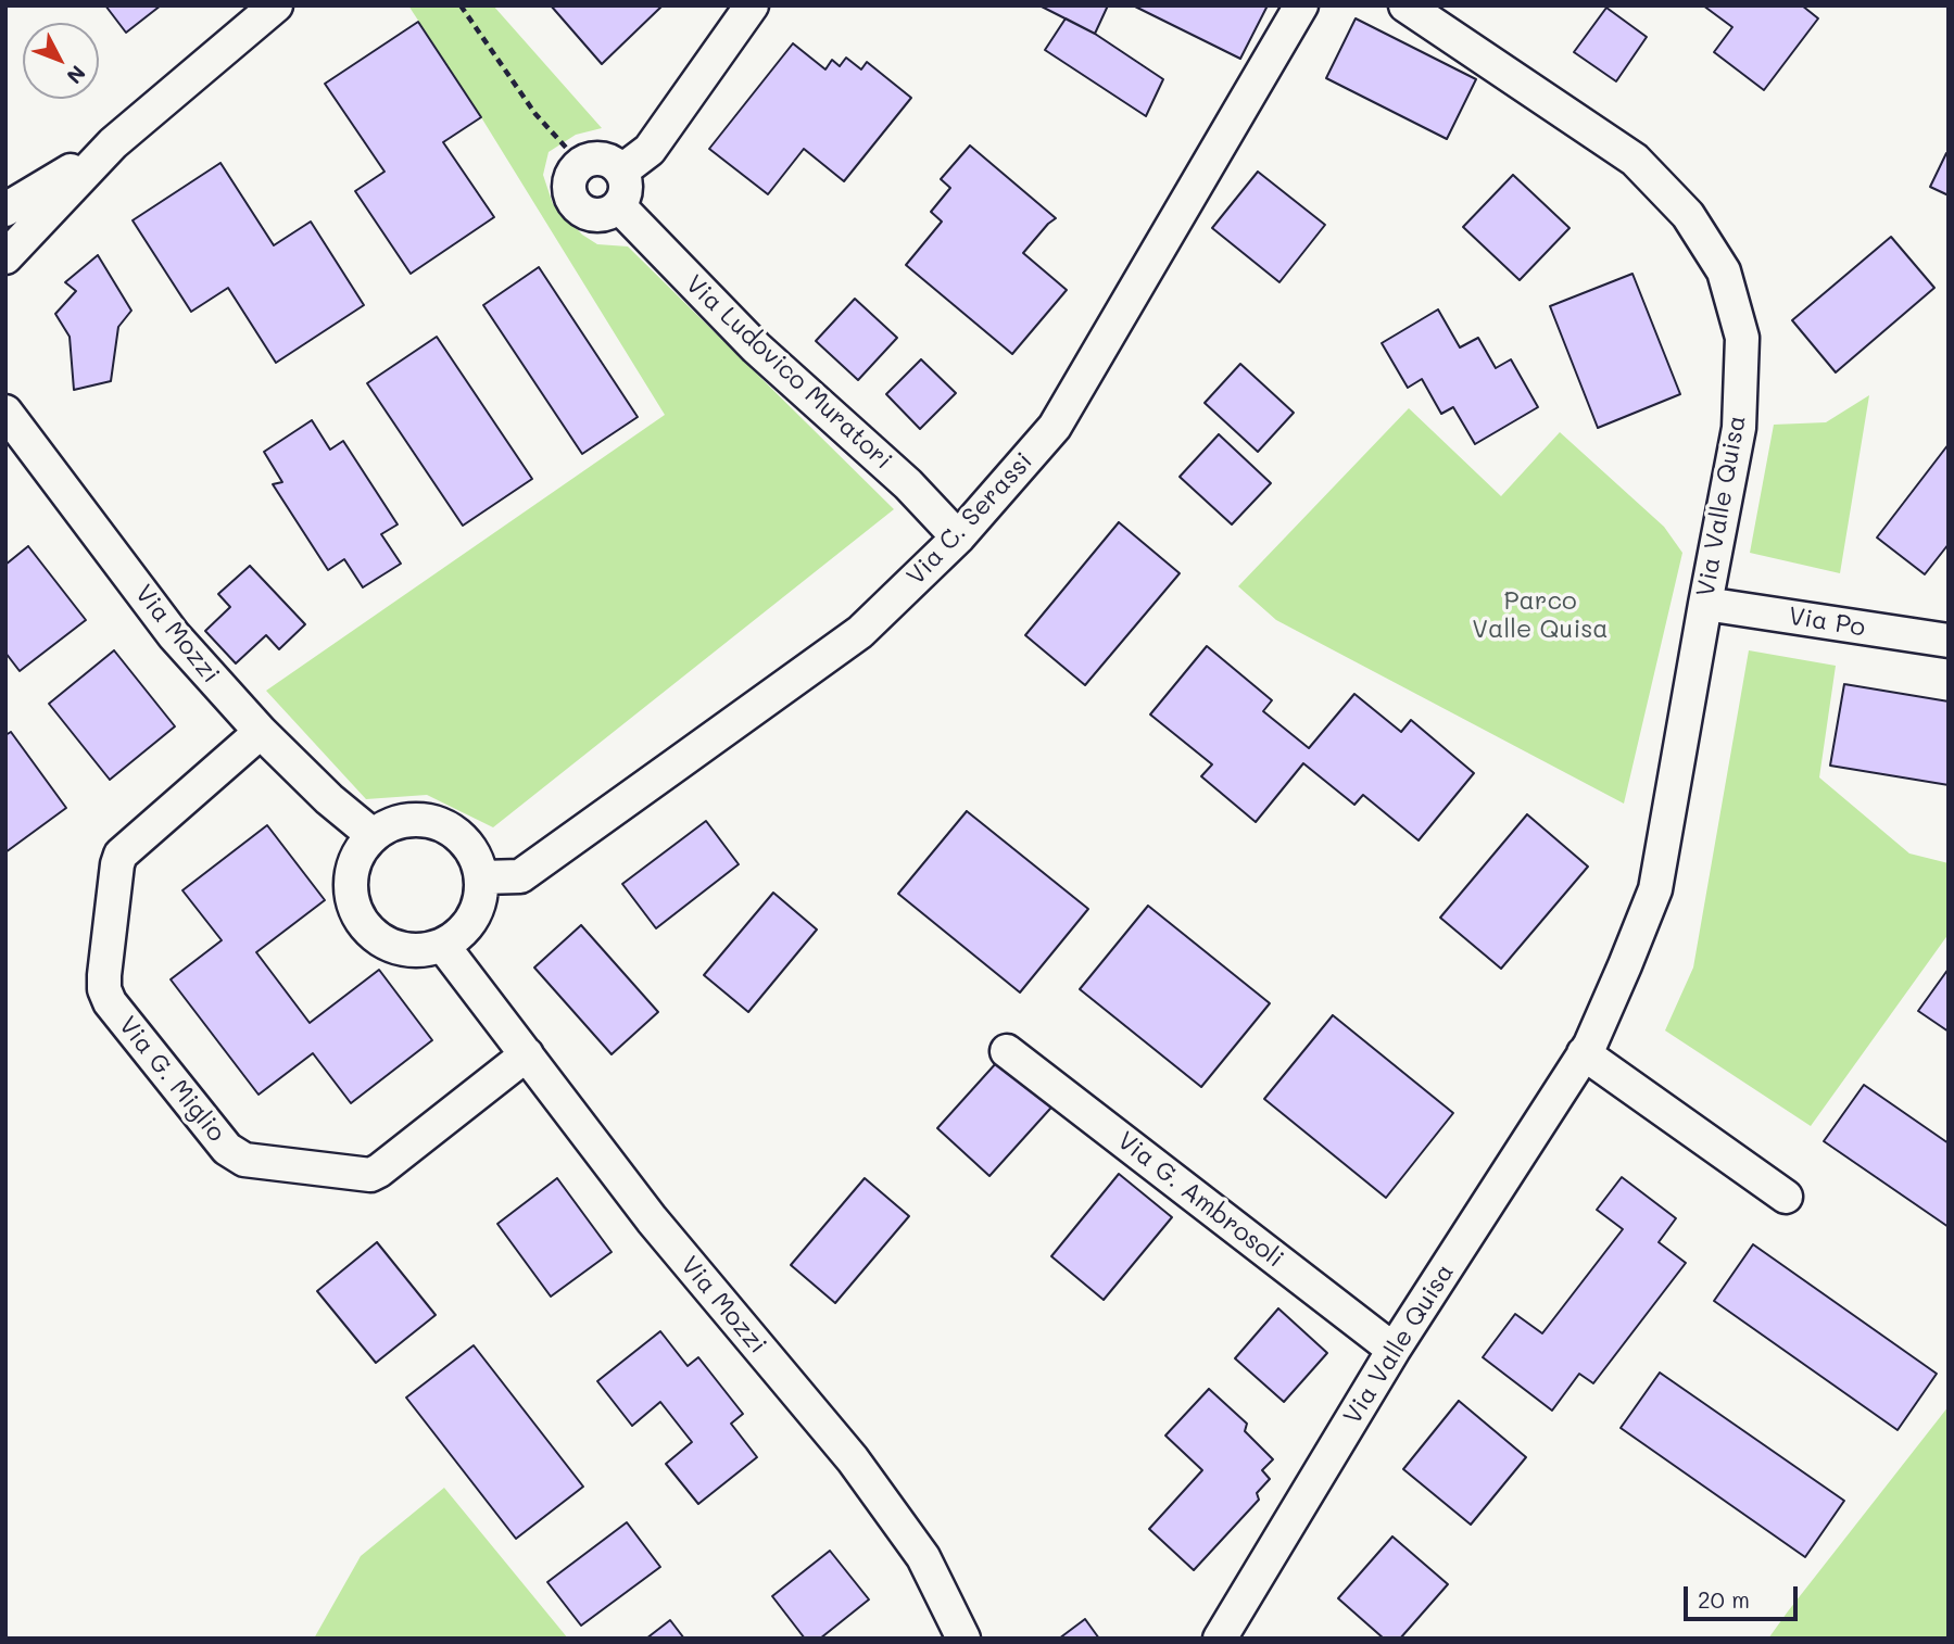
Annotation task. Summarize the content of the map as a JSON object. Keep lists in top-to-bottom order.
{
  "streets": {
    "street": [
      "Via Ludovico Muratori",
      "Via Valle Quisa",
      "Via C. Serassi",
      "Via Po",
      "Via Mozzi",
      "Via G. Miglio",
      "Via G. Ambrosoli"
    ]
  },
  "crossings": [
    ["Via Ludovico Muratori", "Via C. Serassi"],
    ["Via Valle Quisa", "Via Po"],
    ["Via Valle Quisa", "Via G. Ambrosoli"],
    ["Via C. Serassi", "Via Mozzi"],
    ["Via Mozzi", "Via G. Miglio"]
  ],
  "parks": ["Parco Valle Quisa"],
  "scale_bar": "20 m",
  "north": "bottom right"
}
